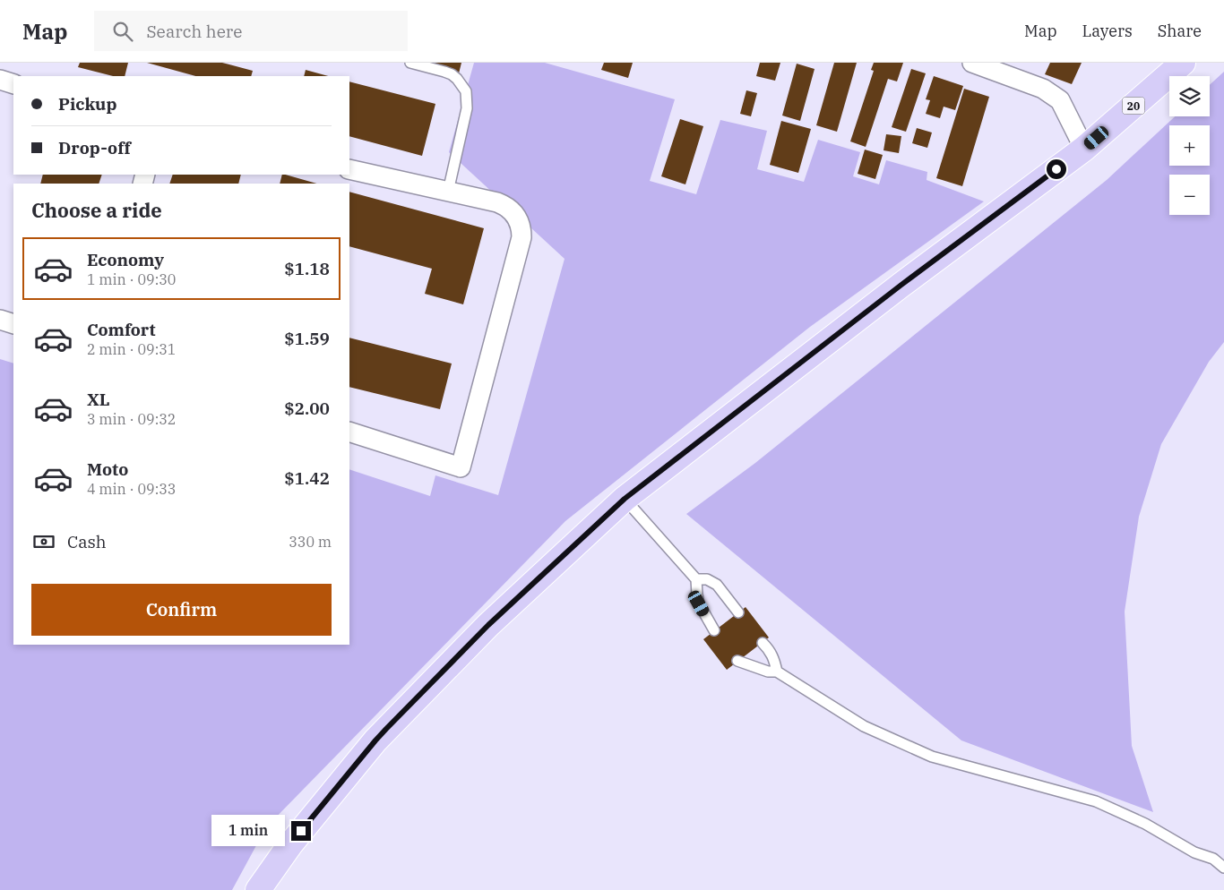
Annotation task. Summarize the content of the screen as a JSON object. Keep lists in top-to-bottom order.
{
  "streets": {
    "main road": ["20"]
  },
  "page": {
    "header": "Map",
    "search": "Search here",
    "nav": ["Map", "Layers", "Share"],
    "map_buttons": ["+", "−"],
    "banner": ["Pickup", "Drop-off"],
    "heading": "Choose a ride",
    "list": [
      {
        "name": "Economy",
        "note": "1 min · 09:30",
        "value": "$1.18"
      },
      {
        "name": "Comfort",
        "note": "2 min · 09:31",
        "value": "$1.59"
      },
      {
        "name": "XL",
        "note": "3 min · 09:32",
        "value": "$2.00"
      },
      {
        "name": "Moto",
        "note": "4 min · 09:33",
        "value": "$1.42"
      }
    ],
    "pay": ["Cash", "330 m"],
    "buttons": "Confirm",
    "bubble": "1 min"
  }
}
